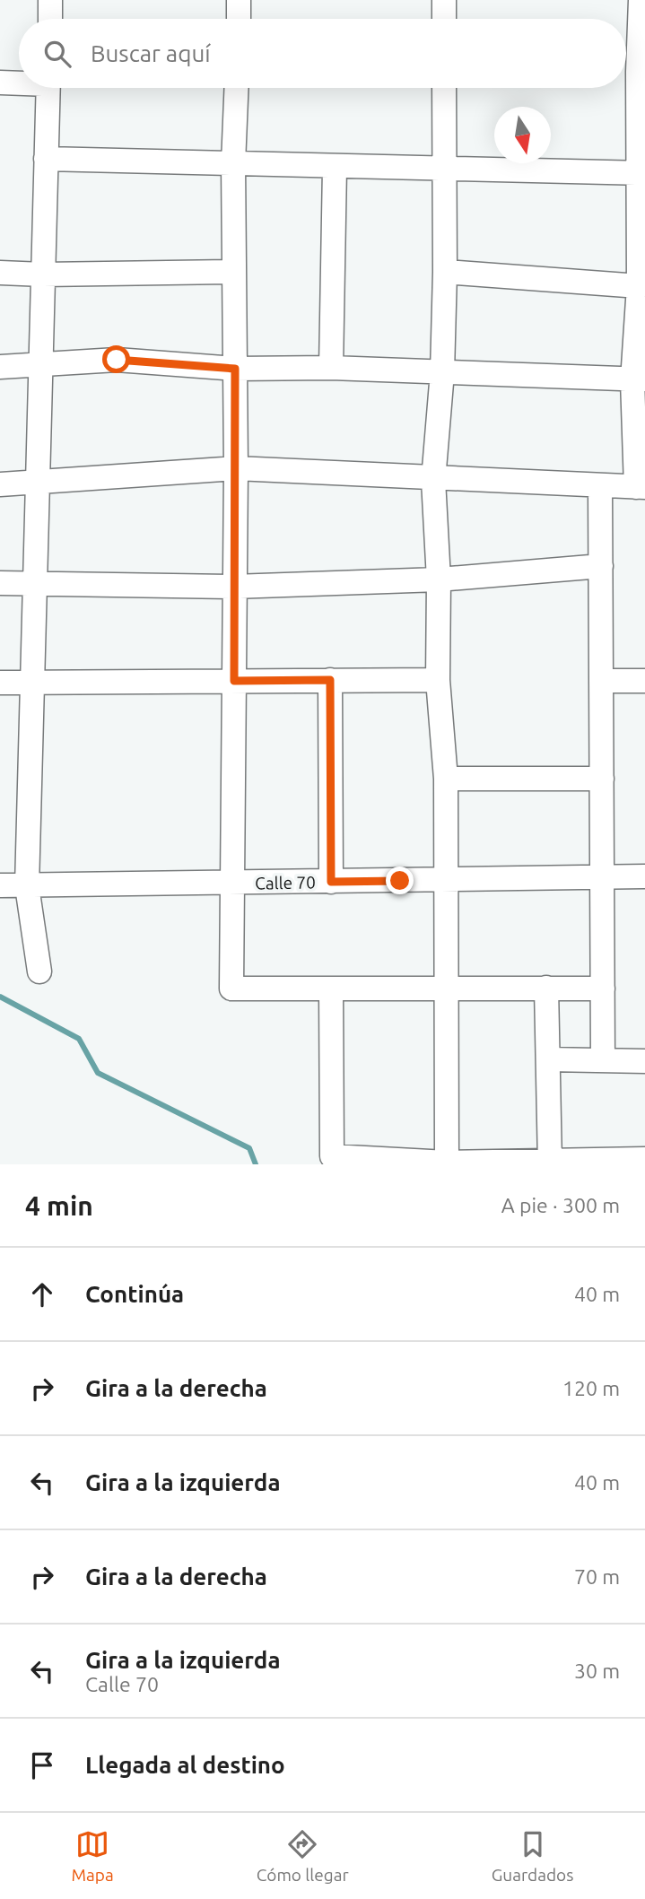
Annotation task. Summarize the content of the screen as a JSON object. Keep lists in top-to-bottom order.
{
  "streets": {
    "street": ["Calle 70"]
  },
  "north": "bottom",
  "page": {
    "search": "Buscar aquí",
    "heading": ["4 min", "A pie · 300 m"],
    "list": [
      ["Continúa", "40 m"],
      ["Gira a la derecha", "120 m"],
      ["Gira a la izquierda", "40 m"],
      ["Gira a la derecha", "70 m"],
      ["Gira a la izquierda", "Calle 70", "30 m"],
      "Llegada al destino"
    ],
    "nav": ["Mapa", "Cómo llegar", "Guardados"]
  }
}
